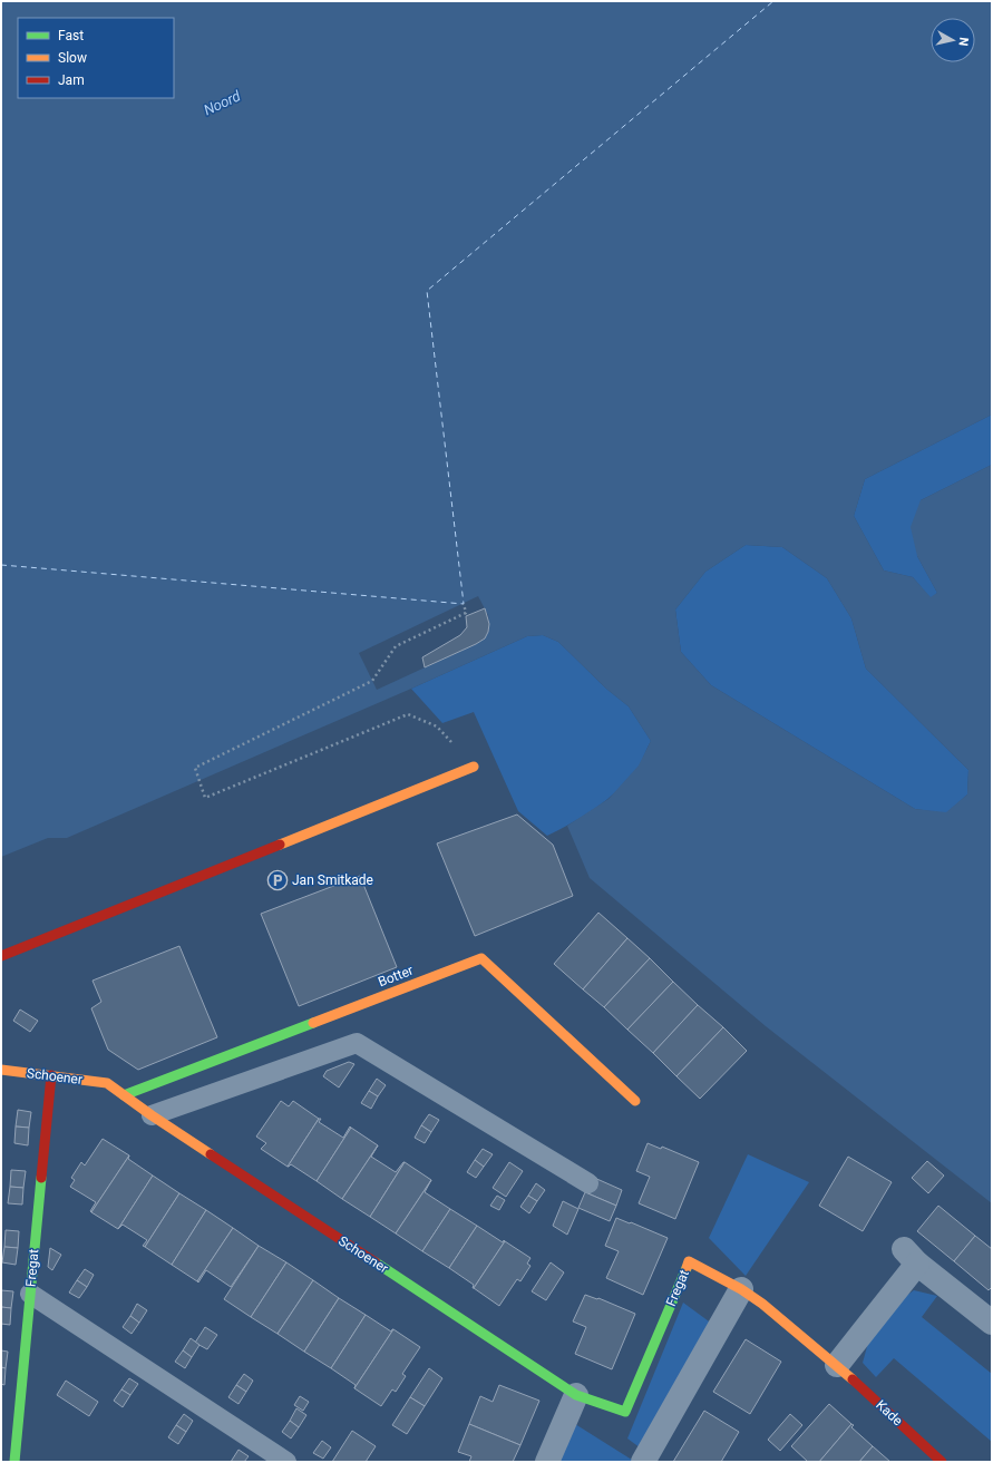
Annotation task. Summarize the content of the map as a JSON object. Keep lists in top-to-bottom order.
{
  "streets": {
    "street": [
      "Botter",
      "Schoener",
      "Fregat",
      "Kade"
    ]
  },
  "crossings": [
    ["Botter", "Schoener"],
    ["Schoener", "Fregat"],
    ["Fregat", "Kade"]
  ],
  "water": ["Noord"],
  "places": {
    "parking": ["Jan Smitkade"]
  },
  "legend": ["Fast", "Slow", "Jam"],
  "north": "right"
}
